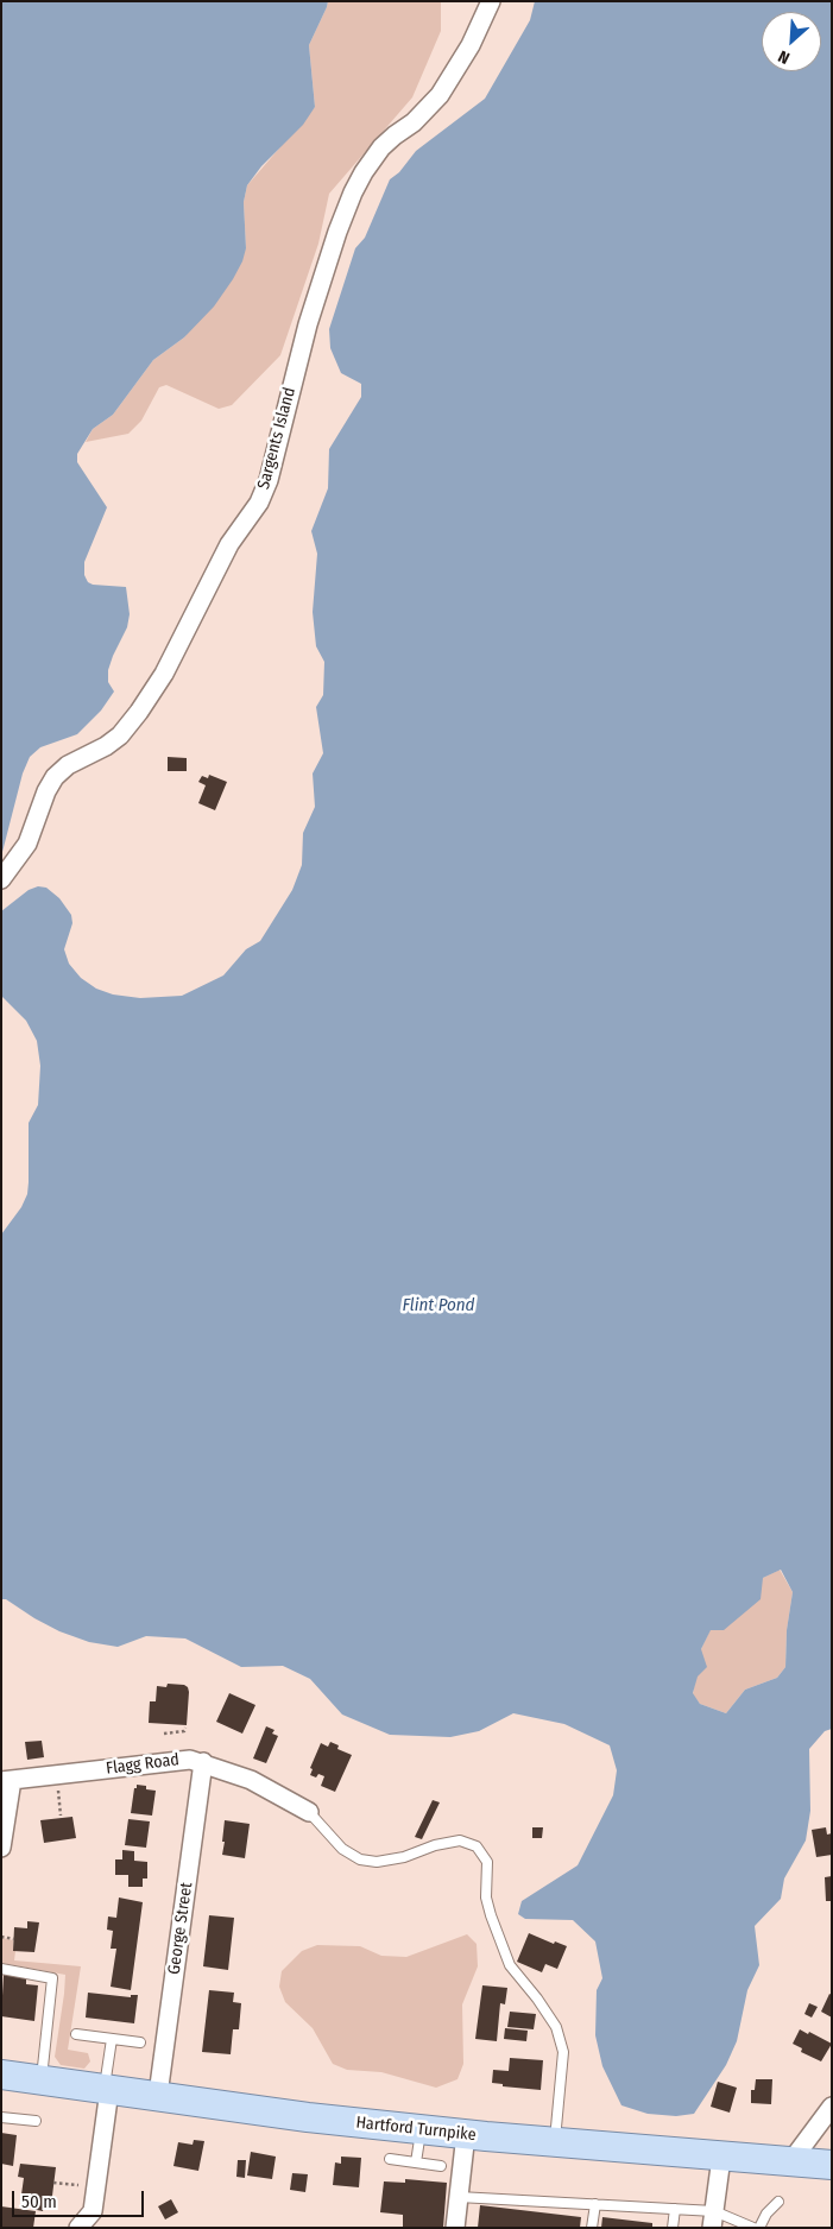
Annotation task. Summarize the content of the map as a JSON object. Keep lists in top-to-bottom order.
{
  "streets": {
    "main road": ["Hartford Turnpike"],
    "street": ["Sargents Island", "Flagg Road", "George Street"]
  },
  "crossings": [
    ["Flagg Road", "George Street"],
    ["George Street", "Hartford Turnpike"]
  ],
  "water": ["Flint Pond"],
  "scale_bar": "50 m",
  "north": "bottom left"
}
